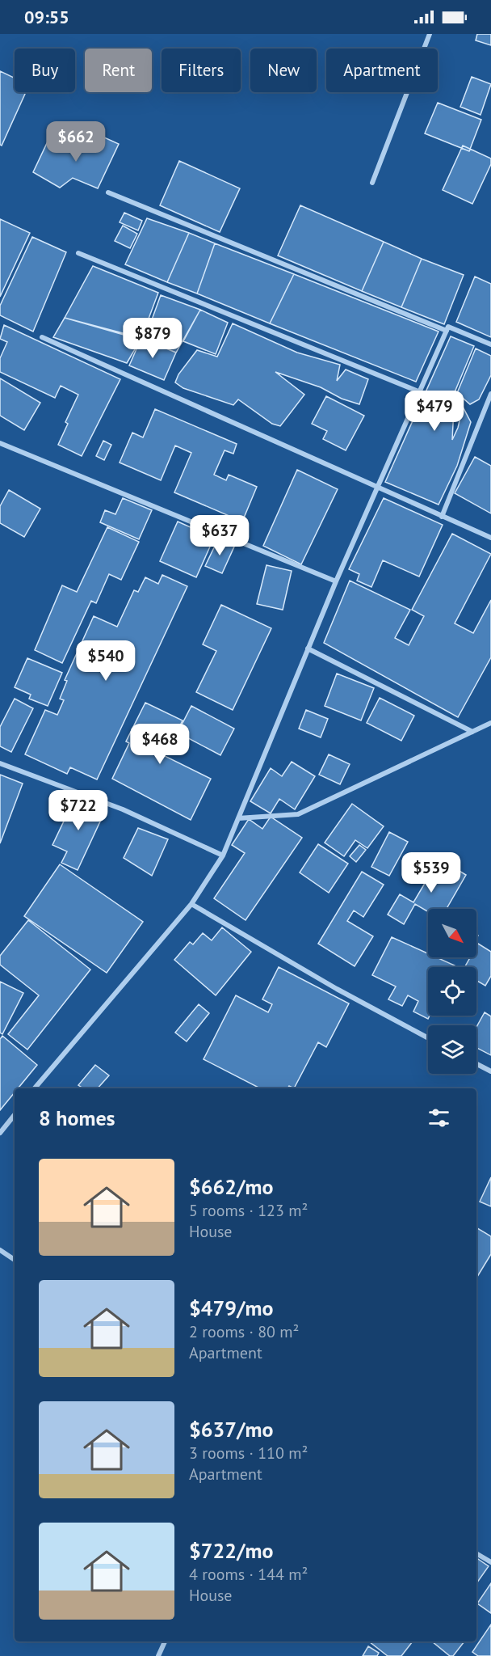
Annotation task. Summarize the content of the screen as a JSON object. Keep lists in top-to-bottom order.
{
  "north": "bottom right",
  "page": {
    "status": "09:55",
    "chip": [
      "Buy",
      "Rent",
      "Filters",
      "New",
      "Apartment"
    ],
    "price": [
      "$662",
      "$879",
      "$479",
      "$637",
      "$540",
      "$468",
      "$722",
      "$539"
    ],
    "heading": "8 homes",
    "list": [
      {
        "name": "$662/mo",
        "note": "5 rooms · 123 m² · House"
      },
      {
        "name": "$479/mo",
        "note": "2 rooms · 80 m² · Apartment"
      },
      {
        "name": "$637/mo",
        "note": "3 rooms · 110 m² · Apartment"
      },
      {
        "name": "$722/mo",
        "note": "4 rooms · 144 m² · House"
      }
    ]
  }
}
